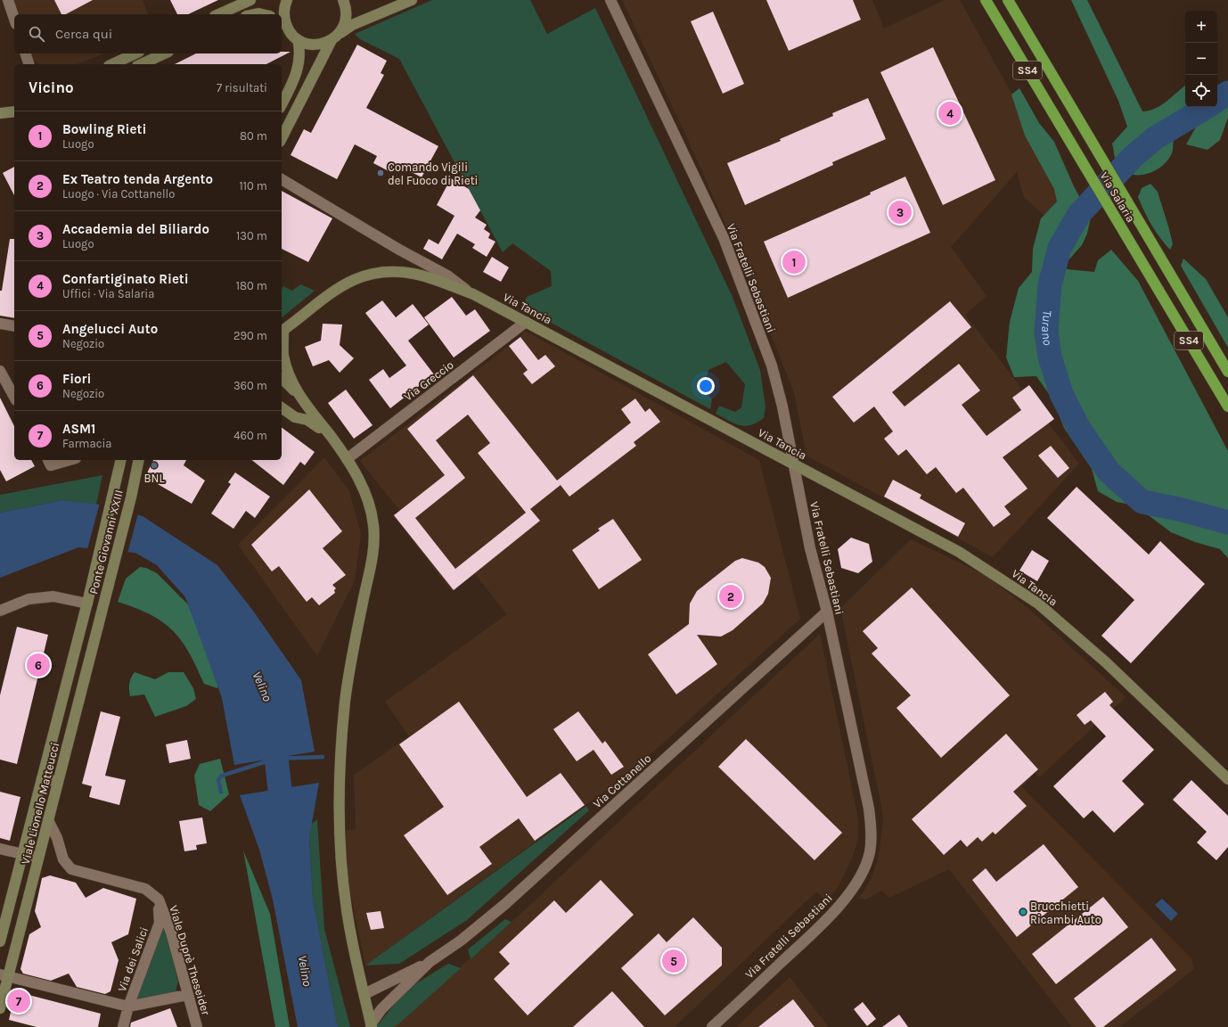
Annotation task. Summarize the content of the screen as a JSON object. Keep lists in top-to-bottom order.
{
  "streets": {
    "highway": ["SS4", "Via Salaria"],
    "main road": ["Via Tancia", "Ponte Giovanni XXIII", "Viale Lionello Matteucci"],
    "street": [
      "Via Fratelli Sebastiani",
      "Via Greccio",
      "Via Cottanello",
      "Via dei Salici",
      "Viale Duprè Theseider"
    ]
  },
  "crossings": [
    ["Via Fratelli Sebastiani", "Via Tancia"],
    ["Via Fratelli Sebastiani", "Via Cottanello"],
    ["Via Tancia", "Via Greccio"],
    ["Ponte Giovanni XXIII", "Viale Lionello Matteucci"],
    ["Via dei Salici", "Viale Duprè Theseider"]
  ],
  "water": ["Turano", "Velino"],
  "places": ["Comando Vigili del Fuoco di Rieti", "BNL", "Brucchietti Ricambi Auto"],
  "page": {
    "map_buttons": ["+", "−"],
    "search": "Cerca qui",
    "heading": ["Vicino", "7 risultati"],
    "pins": [
      "4",
      "3",
      "1",
      "2",
      "6",
      "5",
      "7"
    ],
    "list": [
      {
        "mark": "1",
        "name": "Bowling Rieti",
        "note": "Luogo",
        "value": "80 m"
      },
      {
        "mark": "2",
        "name": "Ex Teatro tenda Argento",
        "note": "Luogo · Via Cottanello",
        "value": "110 m"
      },
      {
        "mark": "3",
        "name": "Accademia del Biliardo",
        "note": "Luogo",
        "value": "130 m"
      },
      {
        "mark": "4",
        "name": "Confartiginato Rieti",
        "note": "Uffici · Via Salaria",
        "value": "180 m"
      },
      {
        "mark": "5",
        "name": "Angelucci Auto",
        "note": "Negozio",
        "value": "290 m"
      },
      {
        "mark": "6",
        "name": "Fiori",
        "note": "Negozio",
        "value": "360 m"
      },
      {
        "mark": "7",
        "name": "ASM1",
        "note": "Farmacia",
        "value": "460 m"
      }
    ]
  }
}
